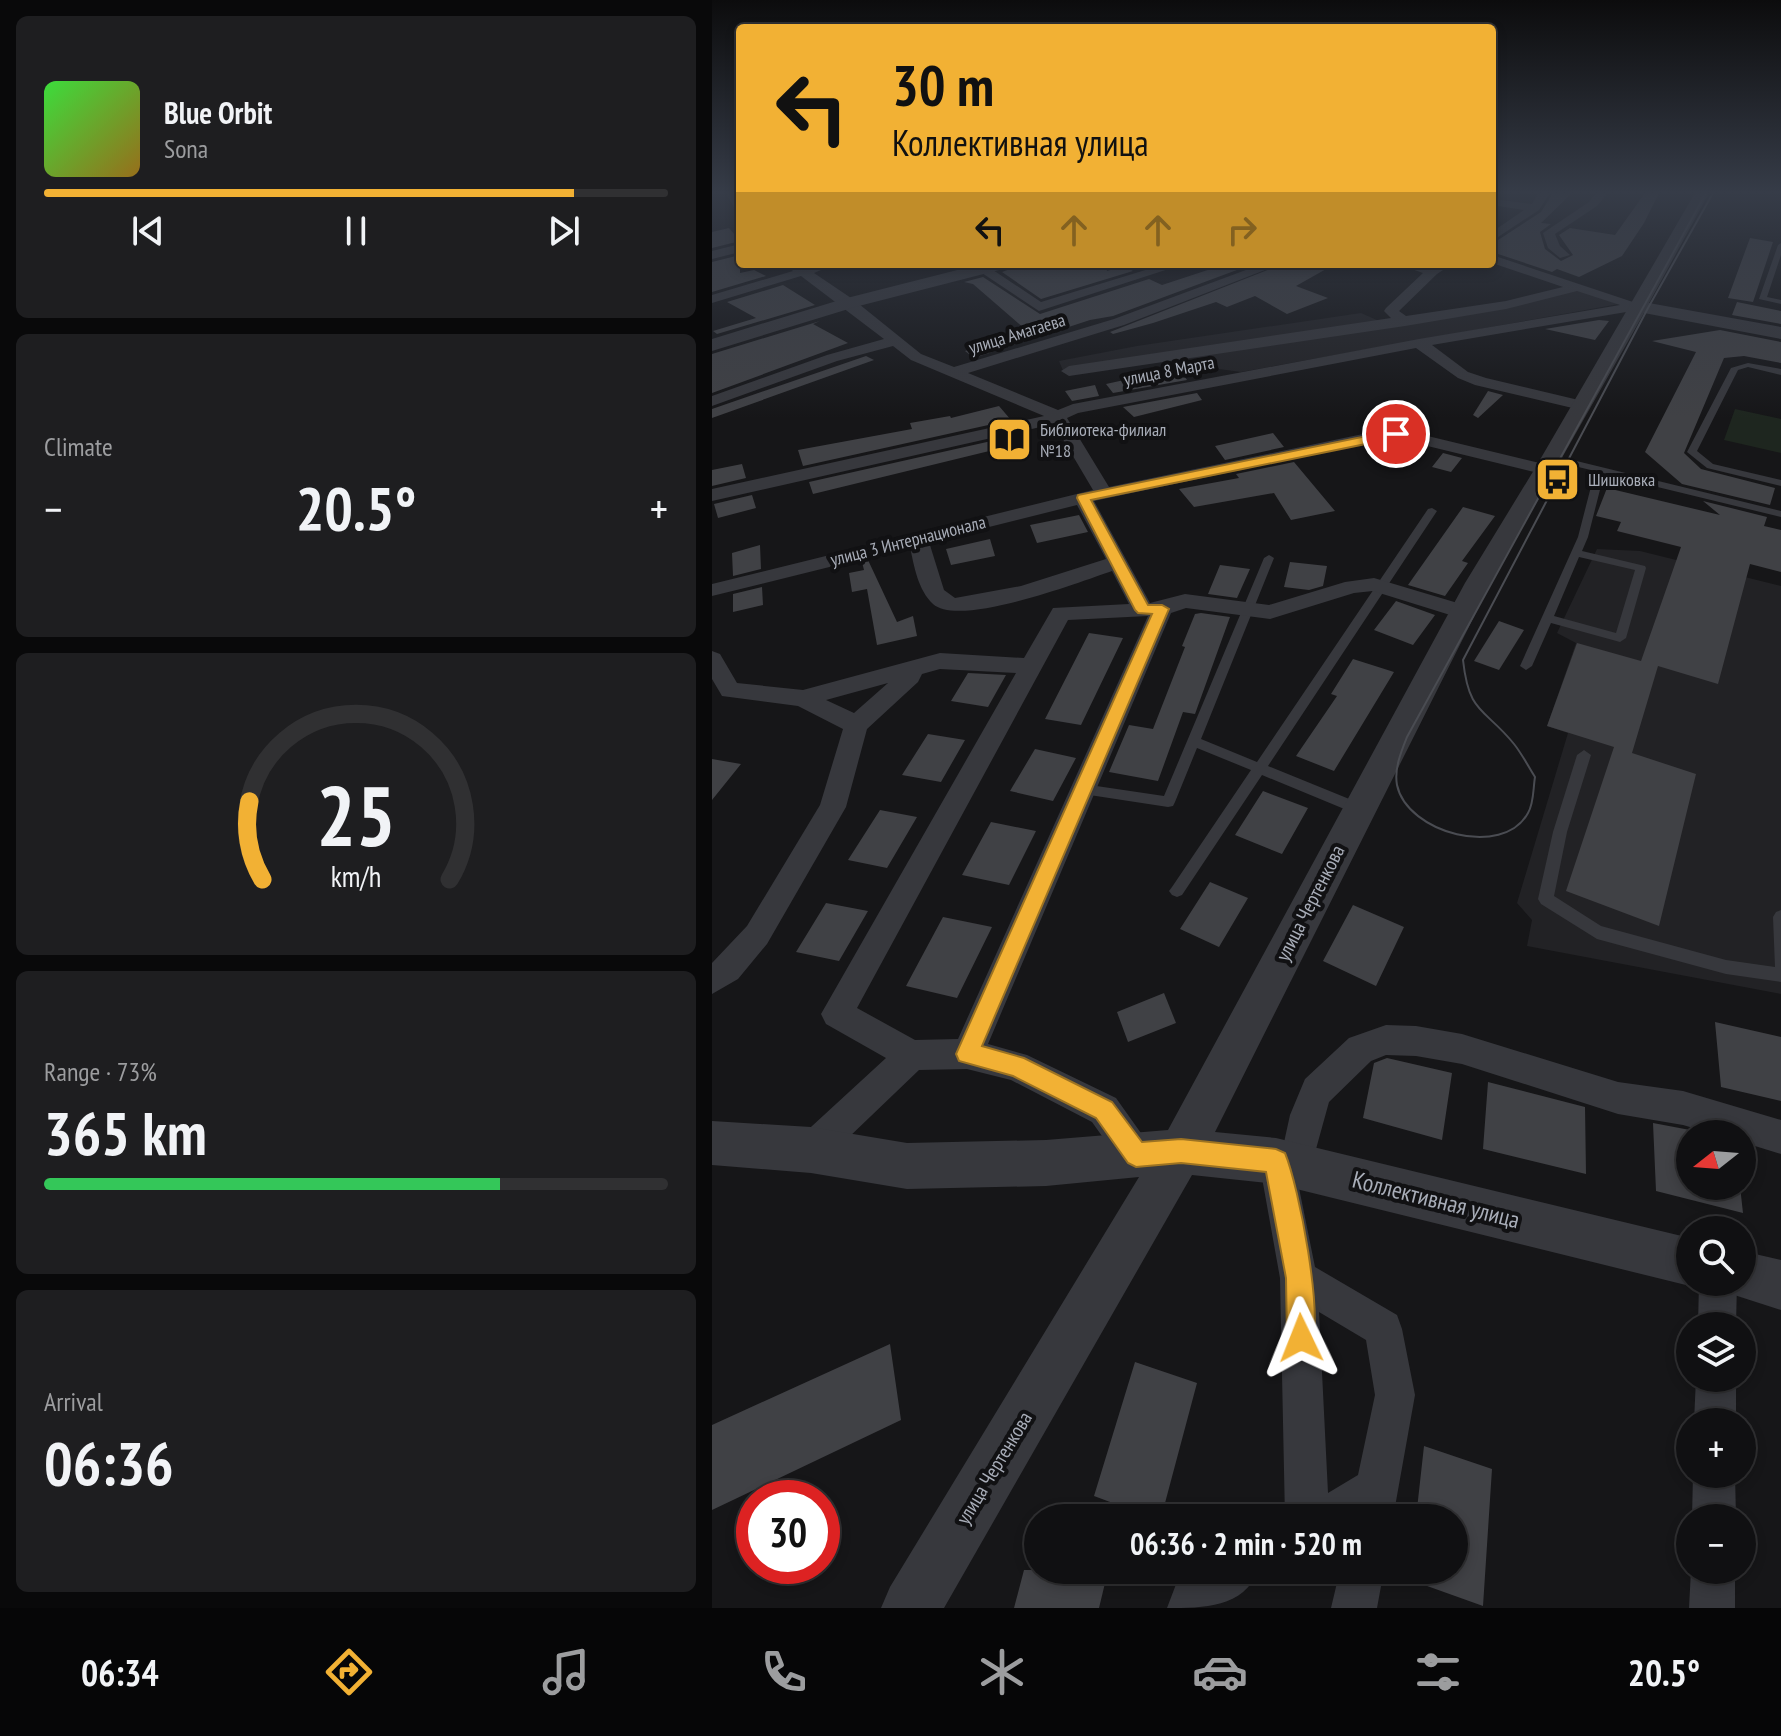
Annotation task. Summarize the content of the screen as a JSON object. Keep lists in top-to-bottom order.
{
  "streets": {
    "street": [
      "улица Амагаева",
      "улица 8 Марта",
      "улица 3 Интернационала",
      "улица Чертенкова",
      "Коллективная улица"
    ]
  },
  "crossings": [
    ["улица 8 Марта", "улица Чертенкова"],
    ["улица 3 Интернационала", "улица Чертенкова"],
    ["улица Чертенкова", "Коллективная улица"]
  ],
  "places": {
    "library": ["Библиотека-филиал №18"],
    "bus stop": ["Шишковка"]
  },
  "north": "left",
  "page": {
    "turn": ["30 m", "Коллективная улица"],
    "song": ["Blue Orbit", "Sona"],
    "tile": [
      "Climate",
      ["Range · 73%", "365 km"],
      ["Arrival", "06:36"]
    ],
    "heat": ["−", "20.5°", "+"],
    "map_buttons": ["+", "−"],
    "limit": "30",
    "trip": "06:36 · 2 min · 520 m",
    "tabs": ["06:34", "20.5°"],
    "gauge": ["25", "km/h"]
  }
}
